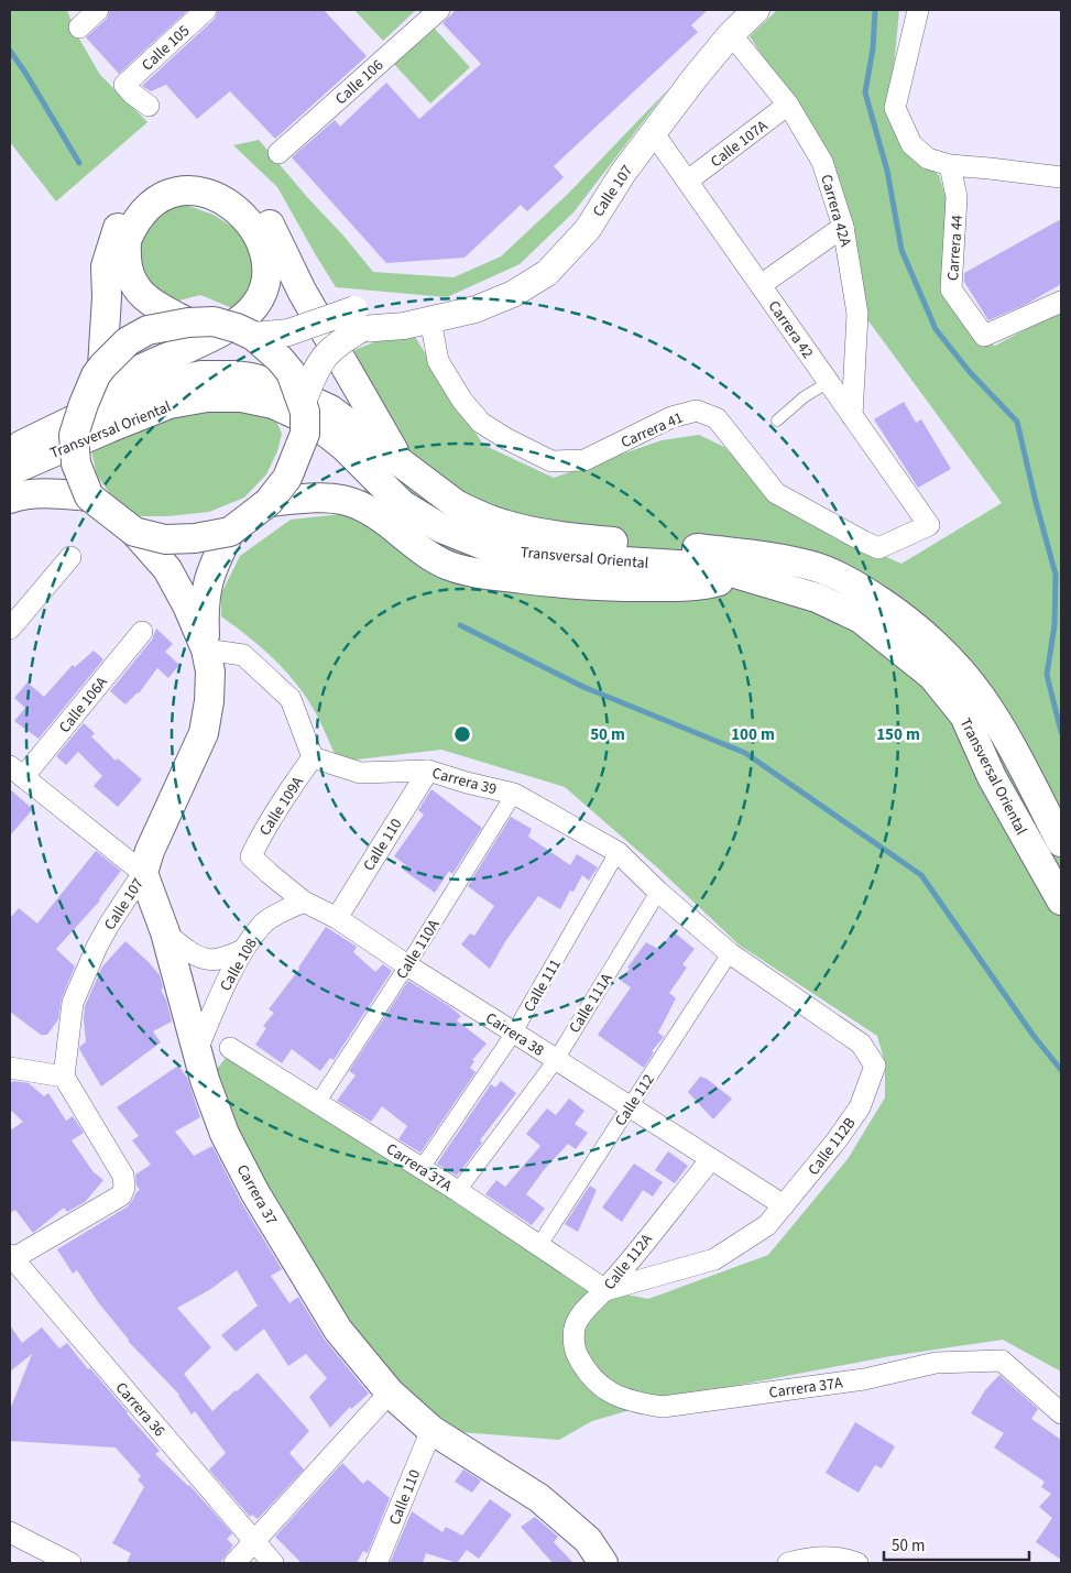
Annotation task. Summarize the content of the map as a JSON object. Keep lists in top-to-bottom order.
{
  "streets": {
    "main road": ["Calle 107", "Transversal Oriental", "Carrera 37"],
    "street": [
      "Calle 105",
      "Calle 106",
      "Calle 107A",
      "Carrera 42A",
      "Carrera 44",
      "Carrera 42",
      "Carrera 41",
      "Calle 106A",
      "Carrera 39",
      "Calle 109A",
      "Calle 110",
      "Calle 110A",
      "Calle 108",
      "Calle 111",
      "Calle 111A",
      "Carrera 38",
      "Calle 112",
      "Calle 112B",
      "Carrera 37A",
      "Calle 112A",
      "Carrera 36"
    ]
  },
  "crossings": [
    ["Calle 107A", "Carrera 42A"],
    ["Calle 107A", "Carrera 42"],
    ["Calle 107", "Carrera 42A"],
    ["Calle 107", "Carrera 42"],
    ["Calle 107", "Carrera 41"],
    ["Calle 107", "Carrera 37"],
    ["Carrera 42A", "Carrera 42"],
    ["Carrera 42", "Carrera 41"],
    ["Carrera 39", "Calle 109A"],
    ["Carrera 39", "Calle 110"],
    ["Carrera 39", "Calle 110A"],
    ["Carrera 39", "Calle 111"],
    ["Carrera 39", "Calle 111A"],
    ["Carrera 39", "Calle 112"],
    ["Carrera 39", "Calle 112B"],
    ["Calle 109A", "Carrera 38"],
    ["Calle 110", "Carrera 38"],
    ["Calle 110", "Carrera 37"],
    ["Calle 110A", "Carrera 38"],
    ["Calle 110A", "Carrera 37A"],
    ["Calle 108", "Carrera 38"],
    ["Calle 108", "Carrera 37"],
    ["Calle 111", "Carrera 38"],
    ["Calle 111", "Carrera 37A"],
    ["Calle 111A", "Carrera 38"],
    ["Calle 111A", "Carrera 37A"],
    ["Carrera 38", "Calle 112"],
    ["Carrera 38", "Calle 112B"],
    ["Carrera 38", "Calle 112A"],
    ["Calle 112", "Calle 112B"],
    ["Calle 112", "Carrera 37A"],
    ["Calle 112B", "Carrera 37A"],
    ["Calle 112B", "Calle 112A"],
    ["Carrera 37A", "Calle 112A"]
  ],
  "scale_bar": "50 m",
  "rings": ["50 m", "100 m", "150 m"]
}
